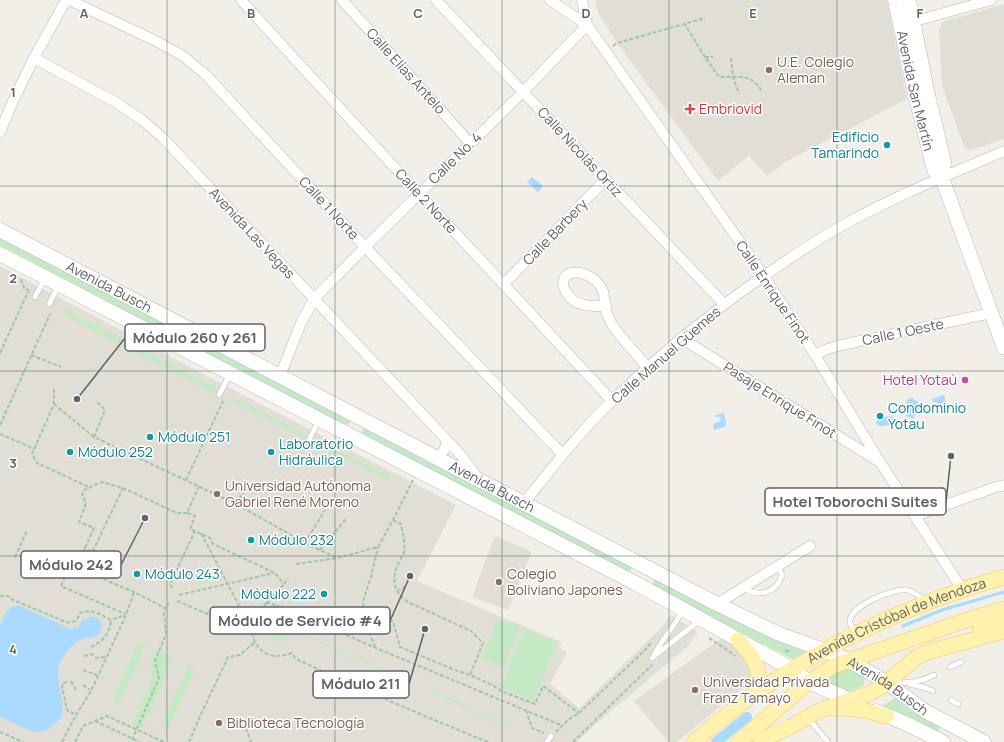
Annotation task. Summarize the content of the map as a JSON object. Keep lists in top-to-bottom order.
{
  "streets": {
    "main road": ["Avenida San Martín", "Avenida Busch", "Avenida Cristóbal de Mendoza"],
    "street": [
      "Calle Elías Antelo",
      "Calle Nicolás Ortiz",
      "Calle No. 4",
      "Calle 2 Norte",
      "Calle 1 Norte",
      "Calle Barbery",
      "Avenida Las Vegas",
      "Calle Enrique Finot",
      "Calle 1 Oeste",
      "Calle Manuel Güemes",
      "Pasaje Enrique Finot"
    ]
  },
  "crossings": [
    ["Calle Elías Antelo", "Calle No. 4"],
    ["Avenida San Martín", "Calle 1 Oeste"],
    ["Avenida San Martín", "Calle Manuel Güemes"],
    ["Calle Nicolás Ortiz", "Calle No. 4"],
    ["Calle Nicolás Ortiz", "Calle Barbery"],
    ["Calle Nicolás Ortiz", "Calle Manuel Güemes"],
    ["Calle No. 4", "Calle 2 Norte"],
    ["Calle No. 4", "Calle 1 Norte"],
    ["Calle No. 4", "Avenida Las Vegas"],
    ["Calle No. 4", "Avenida Busch"],
    ["Calle No. 4", "Calle Enrique Finot"],
    ["Calle 2 Norte", "Calle Barbery"],
    ["Calle 2 Norte", "Calle Manuel Güemes"],
    ["Calle 1 Norte", "Calle Manuel Güemes"],
    ["Avenida Las Vegas", "Avenida Busch"],
    ["Avenida Busch", "Calle Manuel Güemes"],
    ["Avenida Busch", "Avenida Cristóbal de Mendoza"],
    ["Calle Enrique Finot", "Calle 1 Oeste"],
    ["Calle Enrique Finot", "Calle Manuel Güemes"],
    ["Calle Enrique Finot", "Pasaje Enrique Finot"],
    ["Calle Enrique Finot", "Avenida Cristóbal de Mendoza"],
    ["Calle Manuel Güemes", "Pasaje Enrique Finot"]
  ],
  "places": {
    "other": [
      "U.E. Colegio Aleman",
      "Edificio Tamarindo",
      "Hotel Yotaú",
      "Módulo 260 y 261",
      "Condominio Yotau",
      "Módulo 251",
      "Módulo 252",
      "Laboratorio Hidráulica",
      "Hotel Toborochi Suites",
      "Universidad Autónoma Gabriel René Moreno",
      "Módulo 242",
      "Módulo 232",
      "Módulo 243",
      "Módulo de Servicio #4",
      "Colegio Boliviano Japones",
      "Módulo 222",
      "Módulo 211",
      "Universidad Privada Franz Tamayo",
      "Biblioteca Tecnología"
    ],
    "health": ["Embriovid"]
  },
  "grid": {
    "columns": [
      "A",
      "B",
      "C",
      "D",
      "E",
      "F"
    ],
    "rows": [
      "1",
      "2",
      "3",
      "4"
    ]
  }
}
